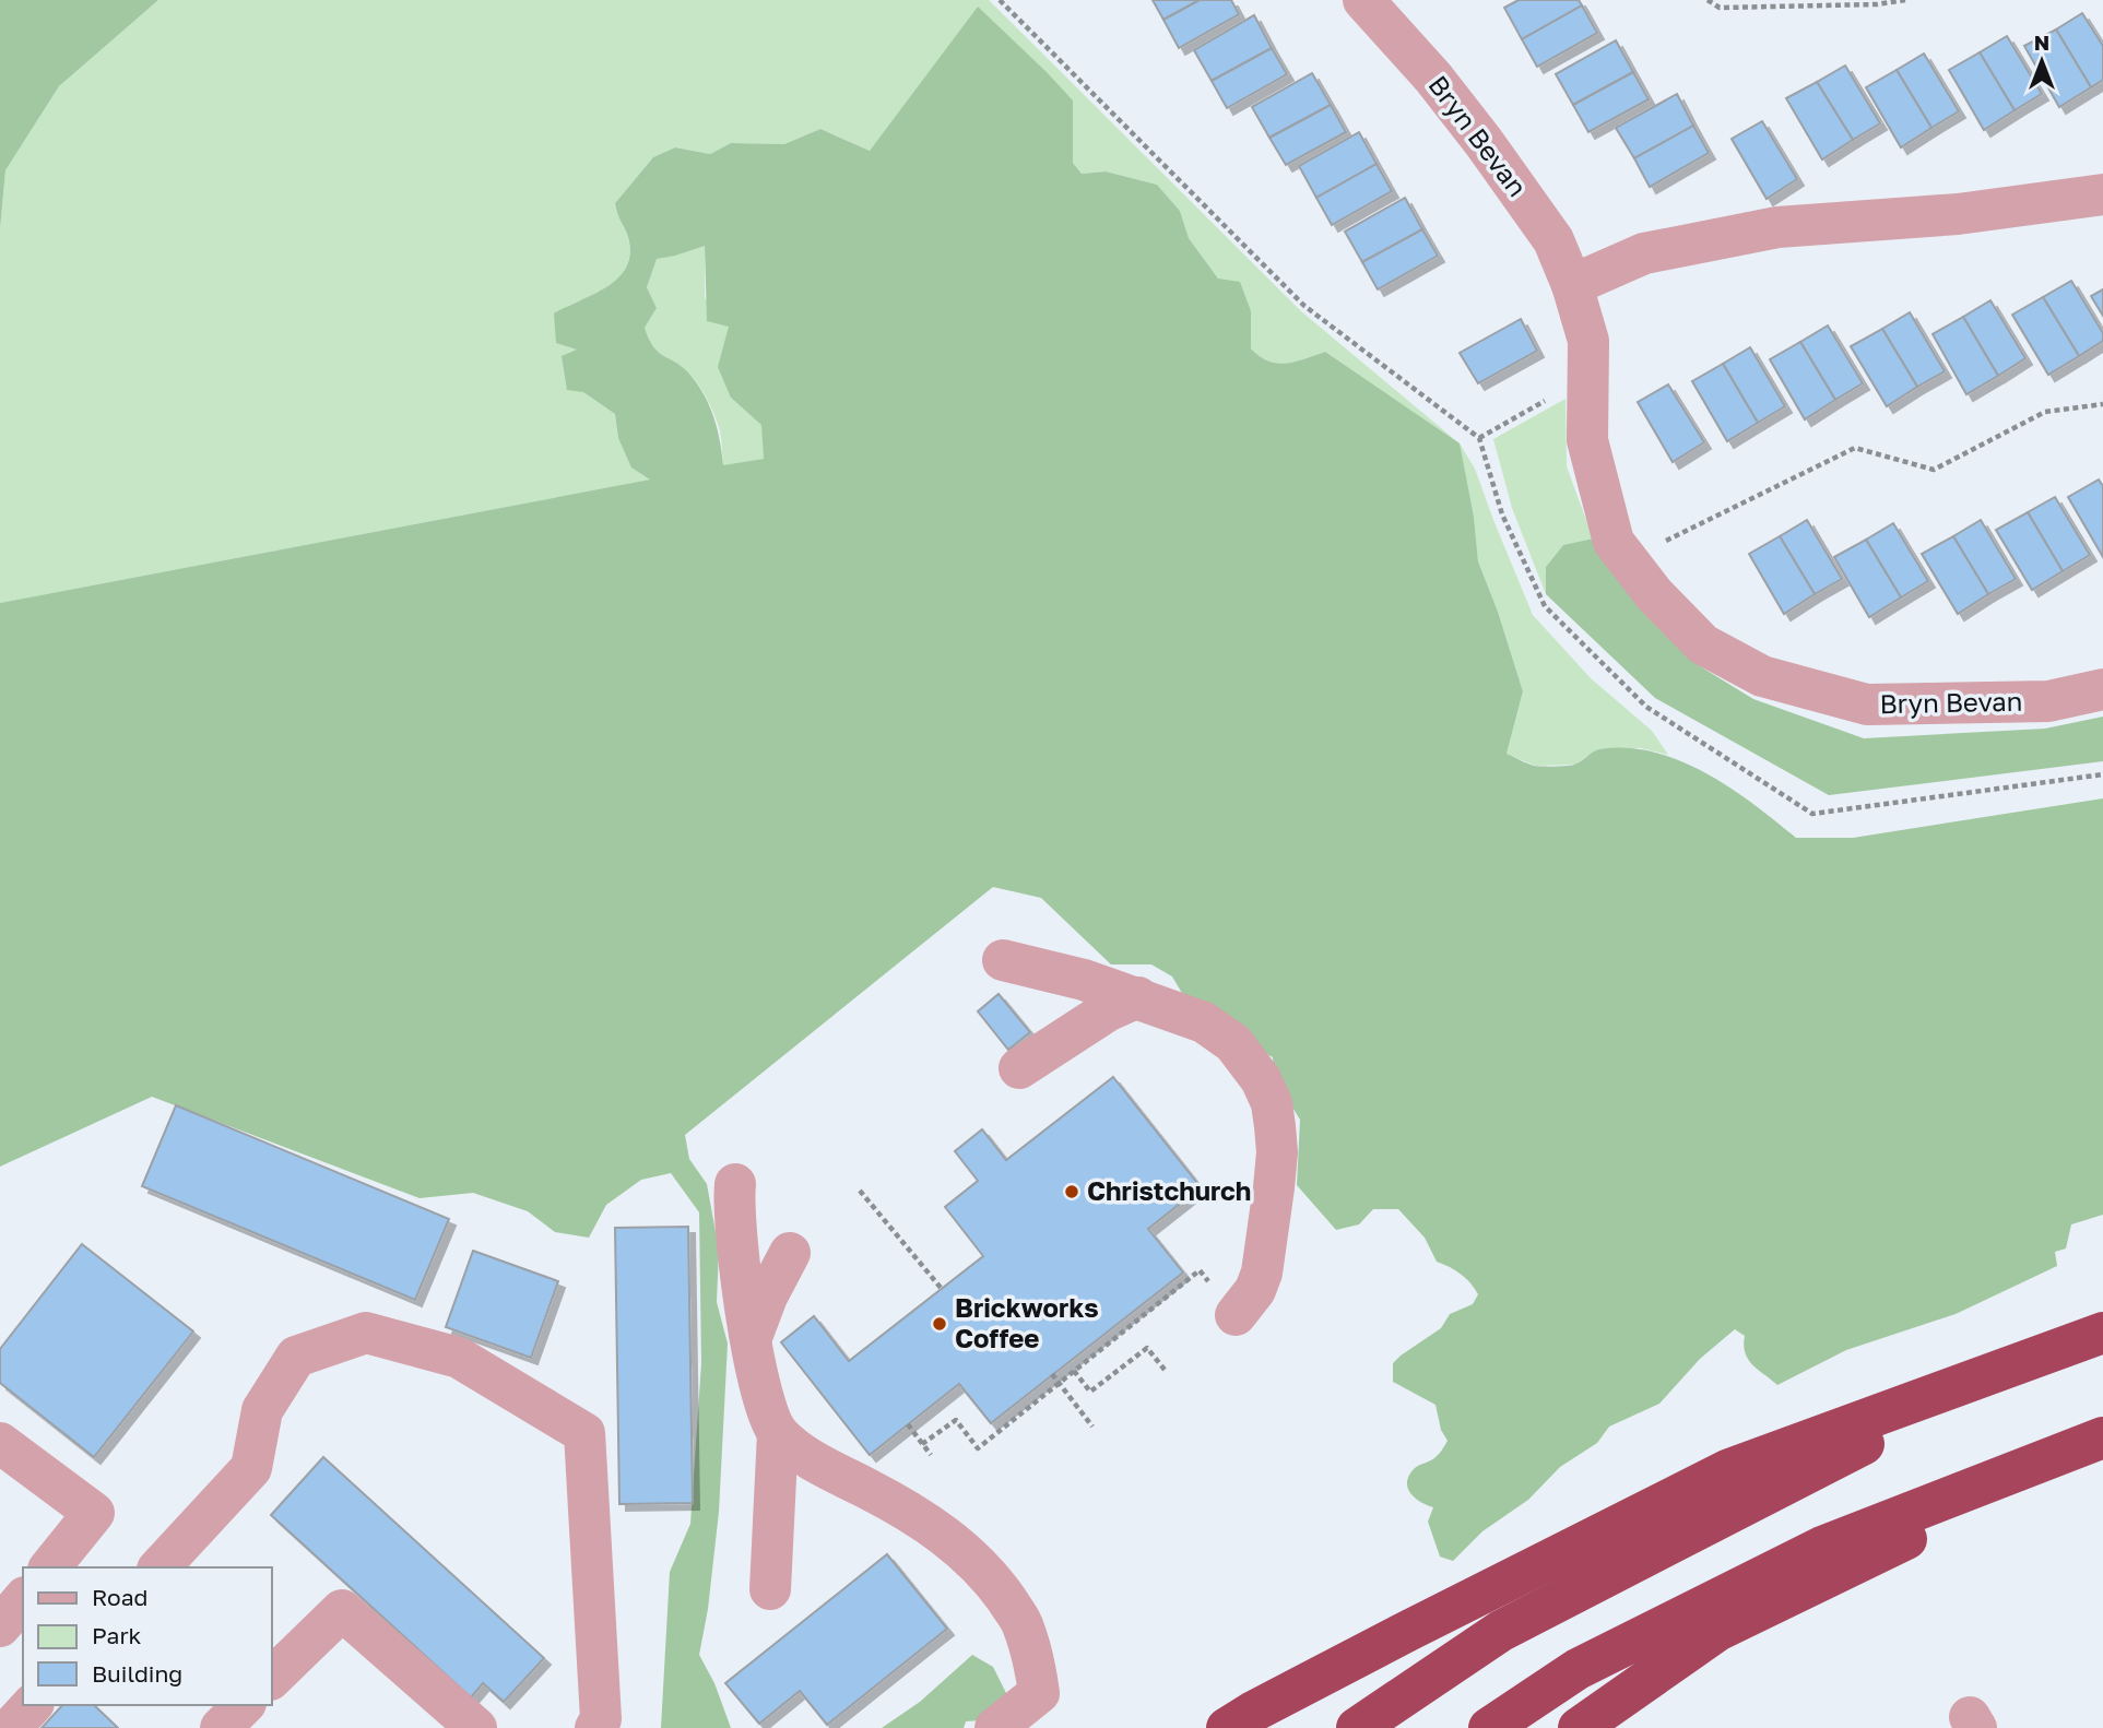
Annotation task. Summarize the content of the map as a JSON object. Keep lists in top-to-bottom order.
{
  "streets": {
    "street": ["Bryn Bevan"]
  },
  "places": ["Christchurch", "Brickworks Coffee"],
  "legend": ["Road", "Park", "Building"],
  "north": "top"
}
